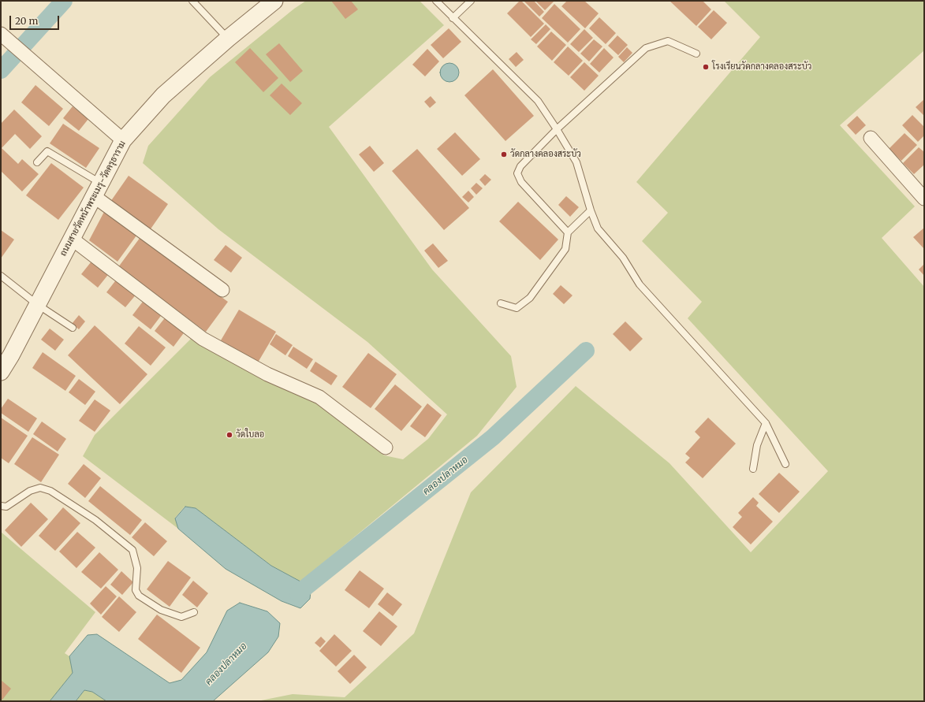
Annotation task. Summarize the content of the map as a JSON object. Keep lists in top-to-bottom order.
{
  "streets": {
    "street": ["ถนนสายวัดหน้าพระเมรุ-วัดครุธาราม"]
  },
  "water": ["คลองปลาหมอ"],
  "places": ["โรงเรียนวัดกลางคลองสระบัว", "วัดกลางคลองสระบัว", "วัดใบลอ"],
  "scale_bar": "20 m"
}
